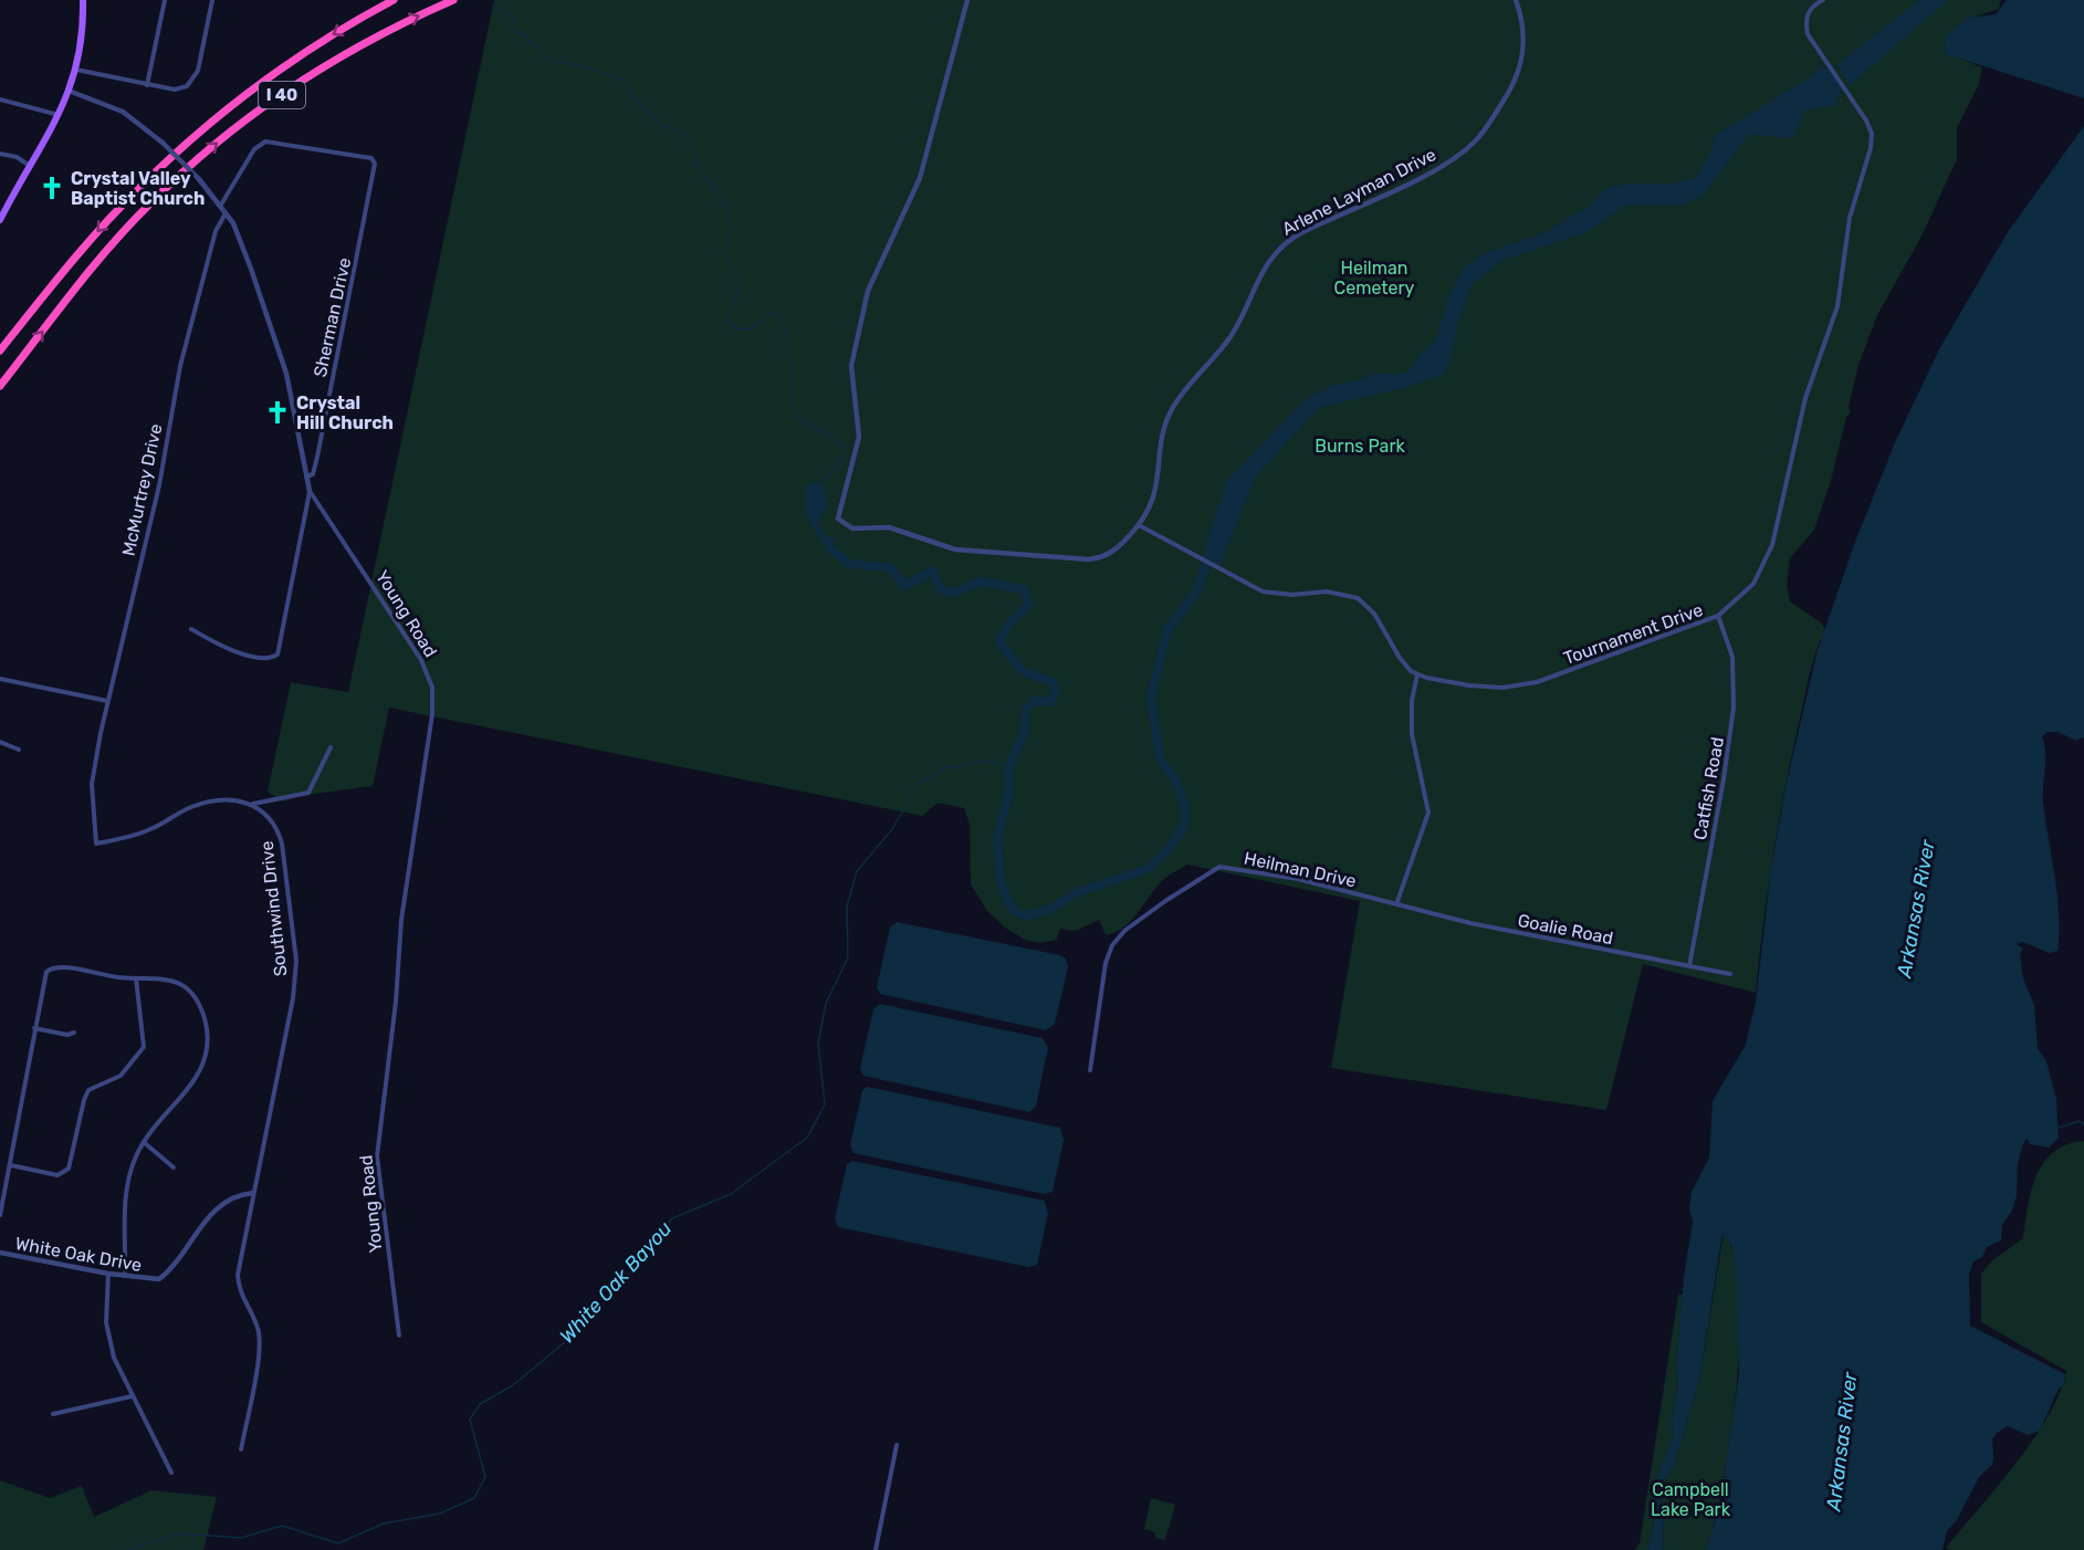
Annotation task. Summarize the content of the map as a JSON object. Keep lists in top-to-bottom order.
{
  "streets": {
    "highway": ["I 40"],
    "street": [
      "Arlene Layman Drive",
      "Sherman Drive",
      "McMurtrey Drive",
      "Young Road",
      "Tournament Drive",
      "Catfish Road",
      "Heilman Drive",
      "Southwind Drive",
      "Goalie Road",
      "White Oak Drive"
    ]
  },
  "crossings": [
    ["Sherman Drive", "Young Road"],
    ["McMurtrey Drive", "Young Road"],
    ["McMurtrey Drive", "Southwind Drive"],
    ["Tournament Drive", "Catfish Road"],
    ["Catfish Road", "Goalie Road"],
    ["Heilman Drive", "Goalie Road"],
    ["Southwind Drive", "White Oak Drive"]
  ],
  "water": ["Arkansas River", "White Oak Bayou"],
  "parks": ["Heilman Cemetery", "Burns Park", "Campbell Lake Park"],
  "places": {
    "church": ["Crystal Valley Baptist Church", "Crystal Hill Church"]
  }
}
